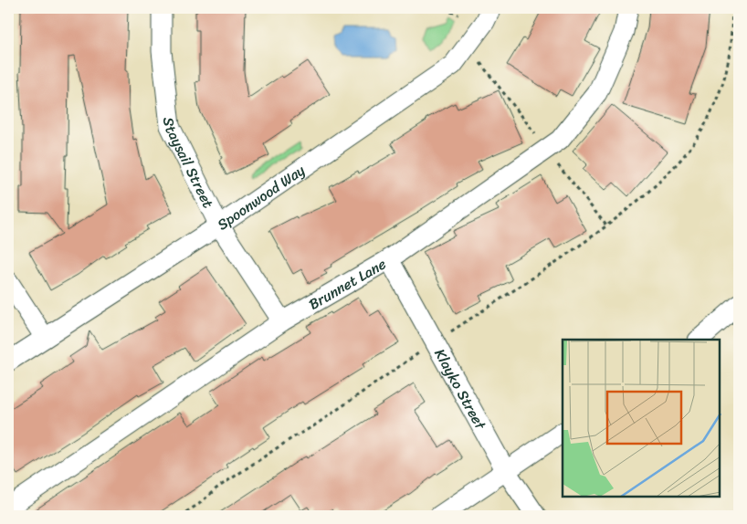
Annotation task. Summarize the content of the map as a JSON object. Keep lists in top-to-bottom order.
{
  "streets": {
    "street": [
      "Staysail Street",
      "Spoonwood Way",
      "Brunnet Lane",
      "Klayko Street"
    ]
  },
  "crossings": [
    ["Staysail Street", "Spoonwood Way"],
    ["Staysail Street", "Brunnet Lane"],
    ["Brunnet Lane", "Klayko Street"]
  ]
}
